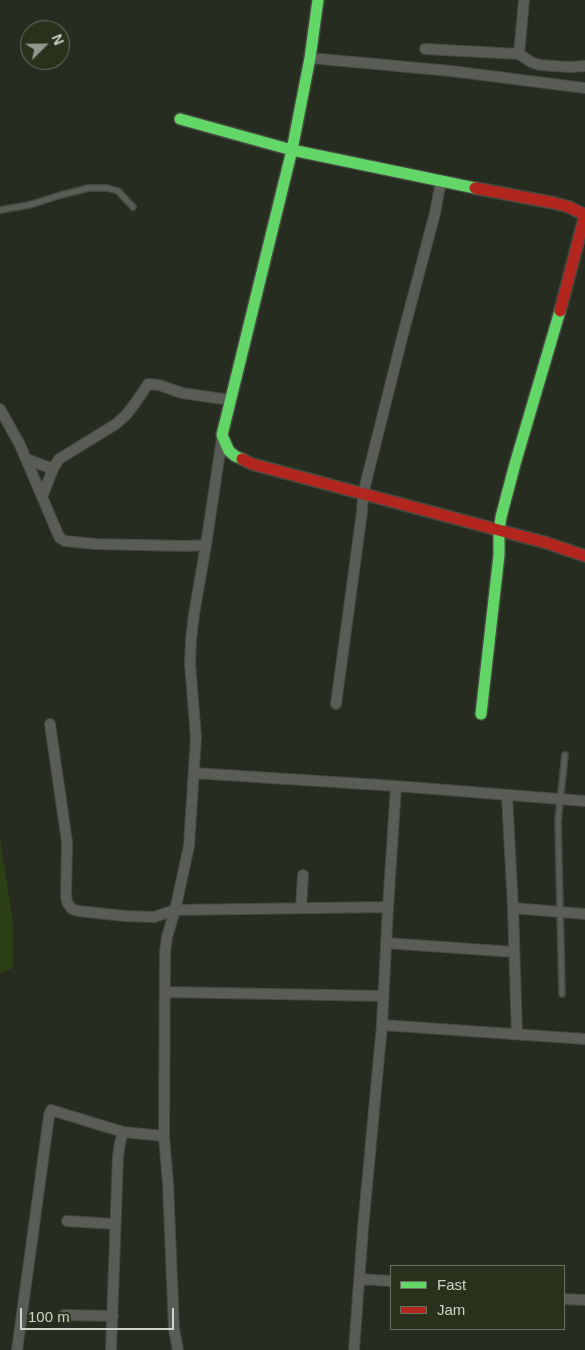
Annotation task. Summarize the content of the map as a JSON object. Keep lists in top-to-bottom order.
{
  "legend": ["Fast", "Jam"],
  "scale_bar": "100 m",
  "north": "top right"
}
